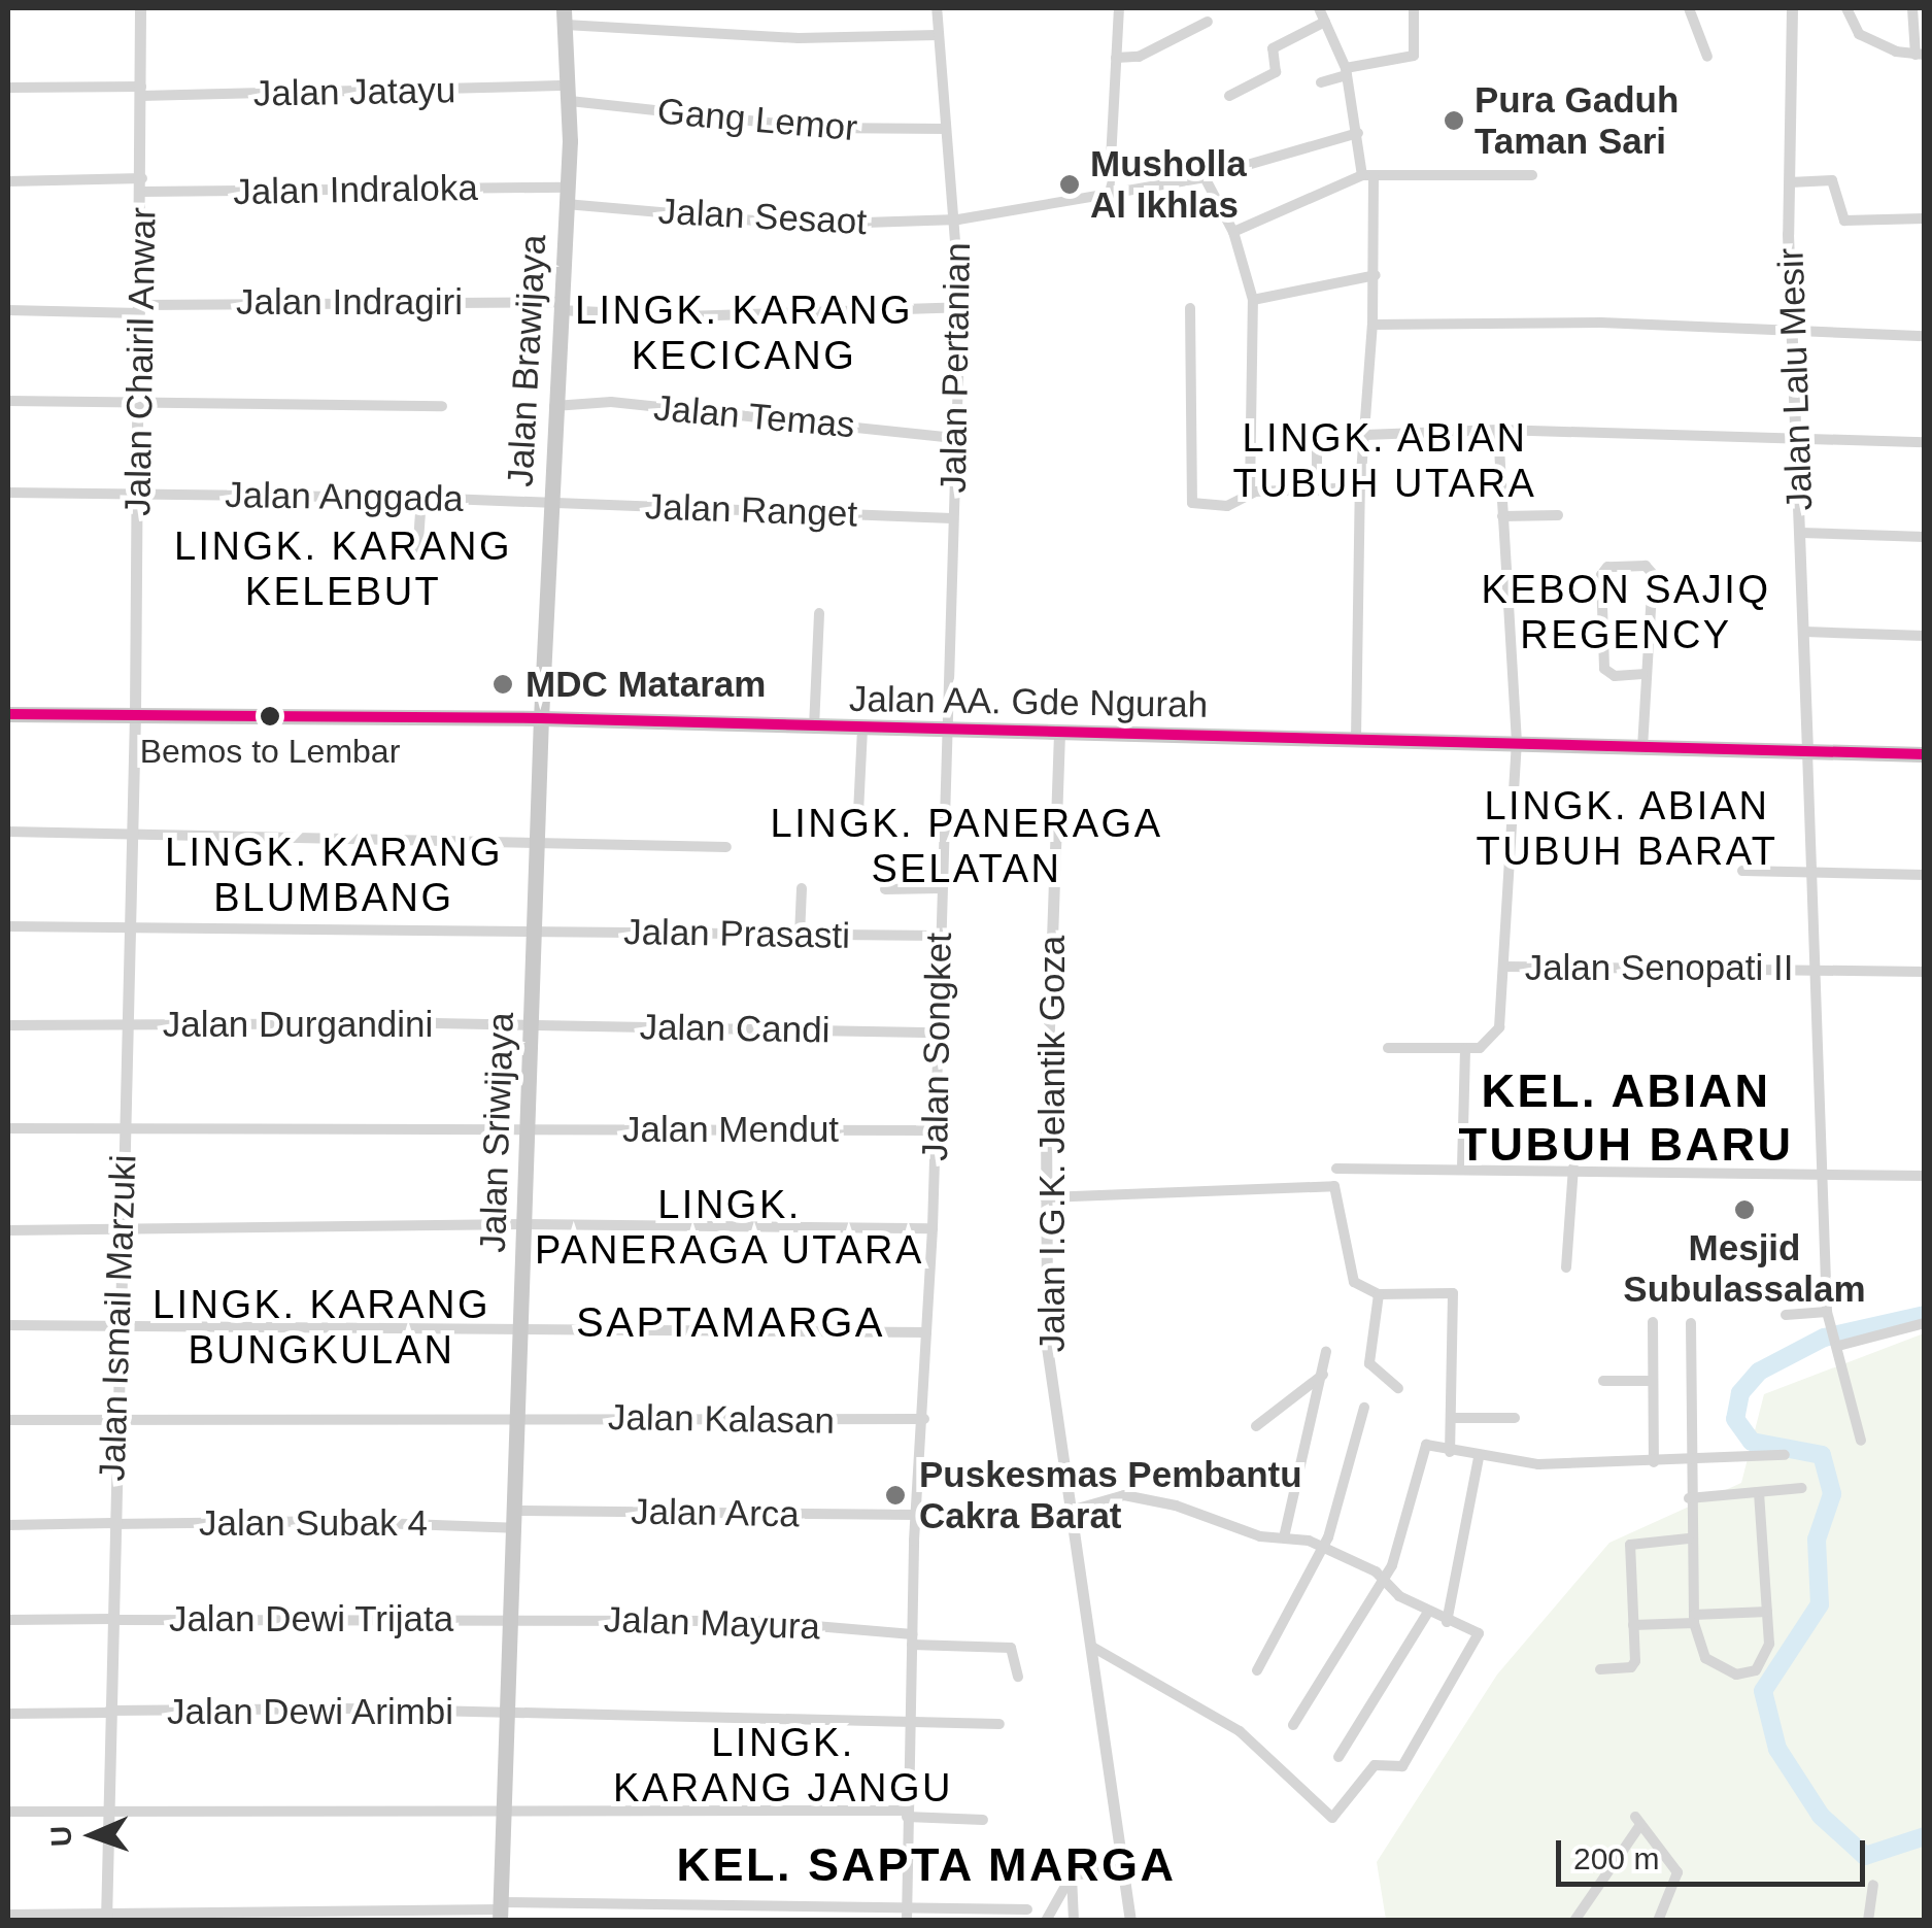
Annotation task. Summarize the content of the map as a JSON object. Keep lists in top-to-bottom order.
{
  "streets": {
    "main road": ["Jalan Brawijaya", "Jalan AA. Gde Ngurah", "Jalan Sriwijaya"],
    "street": [
      "Jalan Jatayu",
      "Gang Lemor",
      "Jalan Indraloka",
      "Jalan Sesaot",
      "Jalan Indragiri",
      "Jalan Chairil Anwar",
      "Jalan Pertanian",
      "Jalan Lalu Mesir",
      "Jalan Temas",
      "Jalan Anggada",
      "Jalan Ranget",
      "Jalan Prasasti",
      "Jalan Senopati II",
      "Jalan Durgandini",
      "Jalan Candi",
      "Jalan Songket",
      "Jalan Mendut",
      "Jalan I.G.K. Jelantik Goza",
      "Jalan Ismail Marzuki",
      "Jalan Kalasan",
      "Jalan Arca",
      "Jalan Subak 4",
      "Jalan Dewi Trijata",
      "Jalan Mayura",
      "Jalan Dewi Arimbi"
    ]
  },
  "crossings": [
    ["Jalan Jatayu", "Gang Lemor"],
    ["Jalan Jatayu", "Jalan Brawijaya"],
    ["Jalan Jatayu", "Jalan Chairil Anwar"],
    ["Gang Lemor", "Jalan Brawijaya"],
    ["Gang Lemor", "Jalan Pertanian"],
    ["Jalan Indraloka", "Jalan Sesaot"],
    ["Jalan Indraloka", "Jalan Brawijaya"],
    ["Jalan Indraloka", "Jalan Chairil Anwar"],
    ["Jalan Sesaot", "Jalan Brawijaya"],
    ["Jalan Sesaot", "Jalan Pertanian"],
    ["Jalan Indragiri", "Jalan Brawijaya"],
    ["Jalan Indragiri", "Jalan Chairil Anwar"],
    ["Jalan Indragiri", "Jalan Pertanian"],
    ["Jalan Brawijaya", "Jalan Temas"],
    ["Jalan Brawijaya", "Jalan Anggada"],
    ["Jalan Brawijaya", "Jalan Ranget"],
    ["Jalan Brawijaya", "Jalan AA. Gde Ngurah"],
    ["Jalan Brawijaya", "Jalan Sriwijaya"],
    ["Jalan Chairil Anwar", "Jalan Anggada"],
    ["Jalan Chairil Anwar", "Jalan AA. Gde Ngurah"],
    ["Jalan Chairil Anwar", "Jalan Ismail Marzuki"],
    ["Jalan Pertanian", "Jalan Temas"],
    ["Jalan Pertanian", "Jalan Ranget"],
    ["Jalan Pertanian", "Jalan AA. Gde Ngurah"],
    ["Jalan Pertanian", "Jalan Songket"],
    ["Jalan Lalu Mesir", "Jalan AA. Gde Ngurah"],
    ["Jalan Anggada", "Jalan Ranget"],
    ["Jalan AA. Gde Ngurah", "Jalan Songket"],
    ["Jalan AA. Gde Ngurah", "Jalan Sriwijaya"],
    ["Jalan AA. Gde Ngurah", "Jalan I.G.K. Jelantik Goza"],
    ["Jalan AA. Gde Ngurah", "Jalan Ismail Marzuki"],
    ["Jalan Prasasti", "Jalan Songket"],
    ["Jalan Prasasti", "Jalan Sriwijaya"],
    ["Jalan Prasasti", "Jalan Ismail Marzuki"],
    ["Jalan Durgandini", "Jalan Candi"],
    ["Jalan Durgandini", "Jalan Sriwijaya"],
    ["Jalan Durgandini", "Jalan Ismail Marzuki"],
    ["Jalan Candi", "Jalan Songket"],
    ["Jalan Candi", "Jalan Sriwijaya"],
    ["Jalan Songket", "Jalan Mendut"],
    ["Jalan Songket", "Jalan Kalasan"],
    ["Jalan Songket", "Jalan Arca"],
    ["Jalan Songket", "Jalan Mayura"],
    ["Jalan Songket", "Jalan Dewi Arimbi"],
    ["Jalan Mendut", "Jalan Sriwijaya"],
    ["Jalan Mendut", "Jalan Ismail Marzuki"],
    ["Jalan Sriwijaya", "Jalan Kalasan"],
    ["Jalan Sriwijaya", "Jalan Arca"],
    ["Jalan Sriwijaya", "Jalan Subak 4"],
    ["Jalan Sriwijaya", "Jalan Dewi Trijata"],
    ["Jalan Sriwijaya", "Jalan Mayura"],
    ["Jalan Sriwijaya", "Jalan Dewi Arimbi"],
    ["Jalan Ismail Marzuki", "Jalan Kalasan"],
    ["Jalan Ismail Marzuki", "Jalan Subak 4"],
    ["Jalan Ismail Marzuki", "Jalan Dewi Trijata"],
    ["Jalan Ismail Marzuki", "Jalan Dewi Arimbi"],
    ["Jalan Arca", "Jalan Subak 4"],
    ["Jalan Dewi Trijata", "Jalan Mayura"]
  ],
  "districts": [
    "LINGK. KARANG KECICANG",
    "LINGK. ABIAN TUBUH UTARA",
    "LINGK. KARANG KELEBUT",
    "KEBON SAJIQ REGENCY",
    "LINGK. ABIAN TUBUH BARAT",
    "LINGK. PANERAGA SELATAN",
    "LINGK. KARANG BLUMBANG",
    "KEL. ABIAN TUBUH BARU",
    "LINGK. PANERAGA UTARA",
    "LINGK. KARANG BUNGKULAN",
    "SAPTAMARGA",
    "LINGK. KARANG JANGU",
    "KEL. SAPTA MARGA"
  ],
  "places": [
    "Pura Gaduh Taman Sari",
    "Musholla Al Ikhlas",
    "MDC Mataram",
    "Bemos to Lembar",
    "Mesjid Subulassalam",
    "Puskesmas Pembantu Cakra Barat"
  ],
  "scale_bar": "200 m",
  "north": "left"
}
